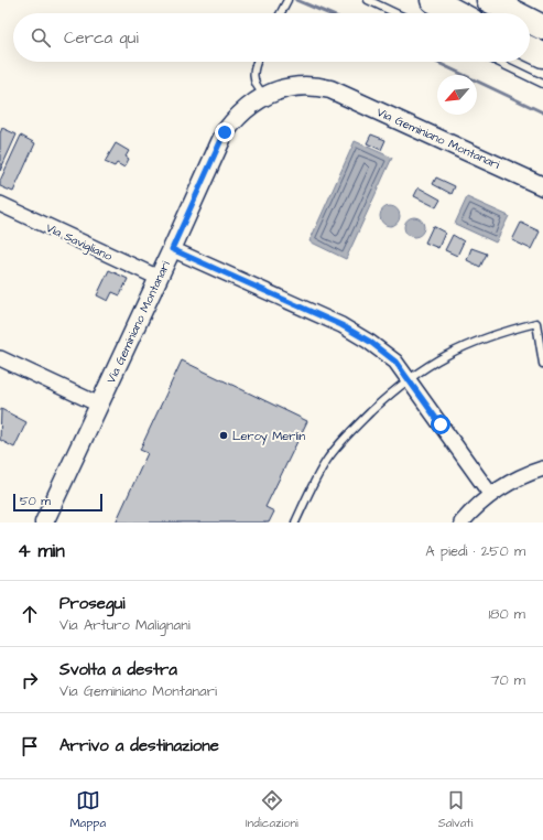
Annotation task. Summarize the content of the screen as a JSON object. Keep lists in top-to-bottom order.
{
  "streets": {
    "street": ["Via Geminiano Montanari", "Via Savigliano"]
  },
  "crossings": [
    ["Via Geminiano Montanari", "Via Savigliano"]
  ],
  "places": ["Leroy Merlin"],
  "scale_bar": "50 m",
  "north": "bottom left",
  "page": {
    "search": "Cerca qui",
    "scale": "50 m",
    "heading": ["4 min", "A piedi · 250 m"],
    "list": [
      ["Prosegui", "Via Arturo Malignani", "180 m"],
      ["Svolta a destra", "Via Geminiano Montanari", "70 m"],
      "Arrivo a destinazione"
    ],
    "nav": ["Mappa", "Indicazioni", "Salvati"]
  }
}
